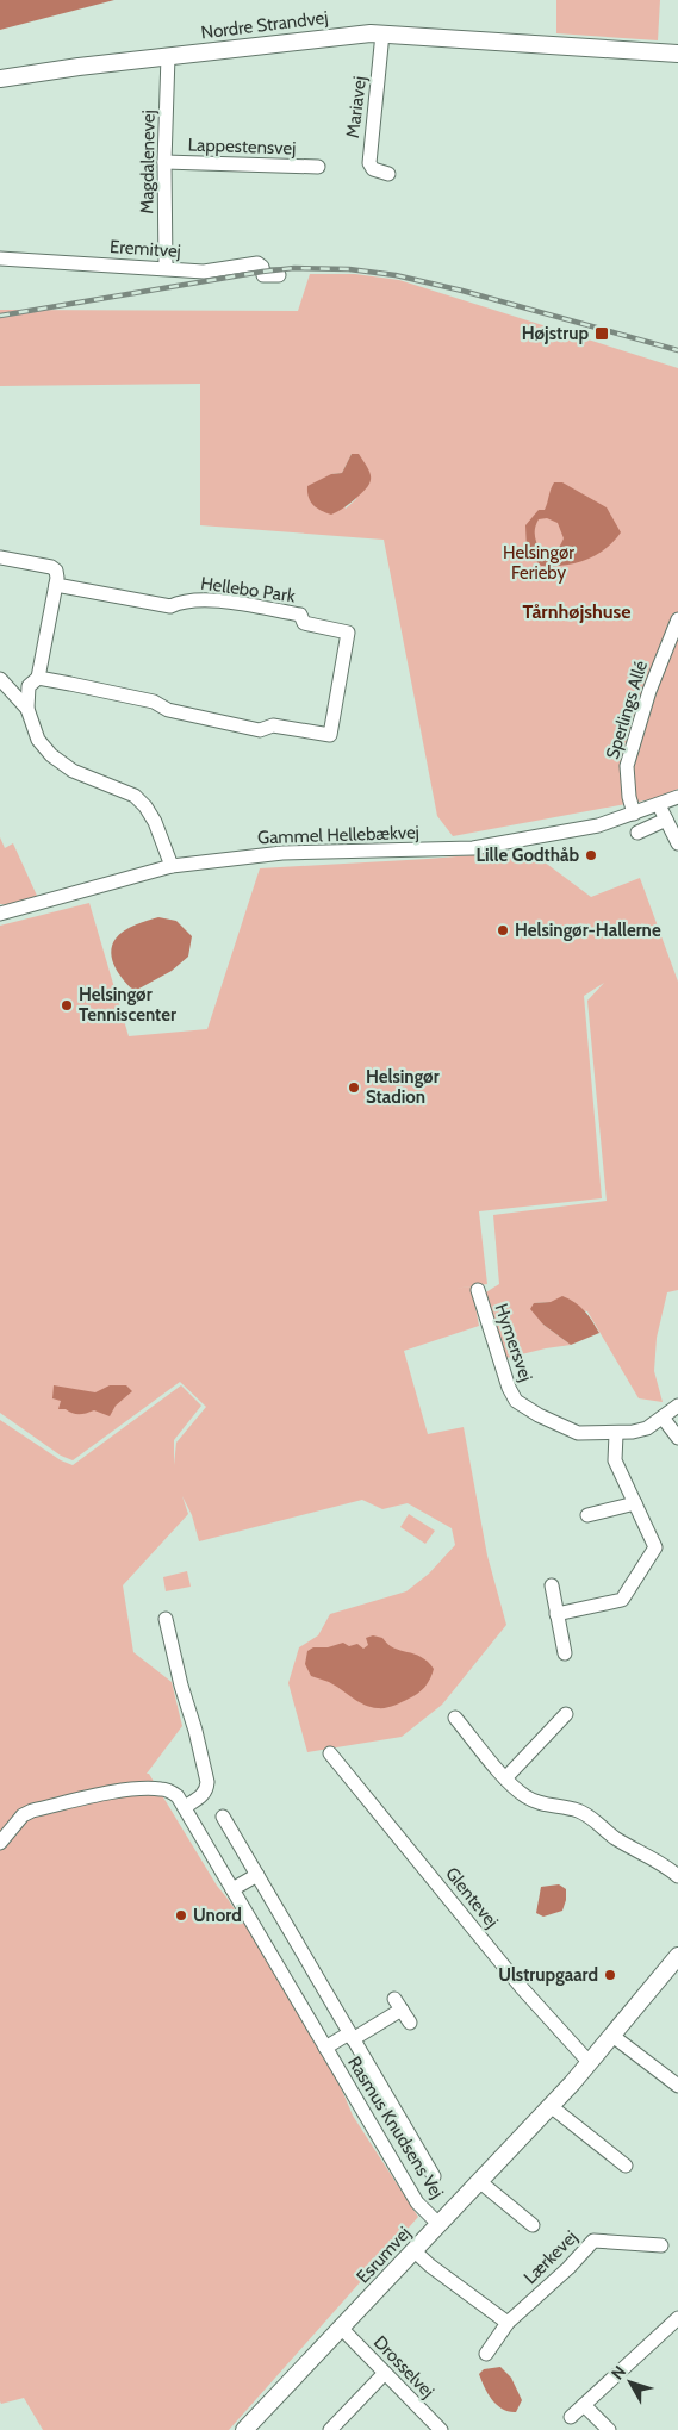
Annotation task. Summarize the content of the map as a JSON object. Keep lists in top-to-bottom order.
{
  "streets": {
    "main road": ["Nordre Strandvej", "Esrumvej"],
    "street": [
      "Mariavej",
      "Lappestensvej",
      "Magdalenevej",
      "Eremitvej",
      "Hellebo Park",
      "Sperlings Allé",
      "Gammel Hellebækvej",
      "Hymersvej",
      "Glentevej",
      "Rasmus Knudsens Vej",
      "Lærkevej",
      "Drosselvej"
    ]
  },
  "crossings": [
    ["Nordre Strandvej", "Mariavej"],
    ["Nordre Strandvej", "Magdalenevej"],
    ["Lappestensvej", "Magdalenevej"],
    ["Magdalenevej", "Eremitvej"],
    ["Sperlings Allé", "Gammel Hellebækvej"],
    ["Glentevej", "Esrumvej"],
    ["Rasmus Knudsens Vej", "Esrumvej"],
    ["Esrumvej", "Drosselvej"]
  ],
  "districts": ["Tårnhøjshuse"],
  "parks": ["Helsingør Ferieby"],
  "places": {
    "transit": ["Højstrup"],
    "other": [
      "Lille Godthåb",
      "Helsingør-Hallerne",
      "Helsingør Tenniscenter",
      "Helsingør Stadion",
      "Unord",
      "Ulstrupgaard"
    ]
  },
  "north": "top left"
}
